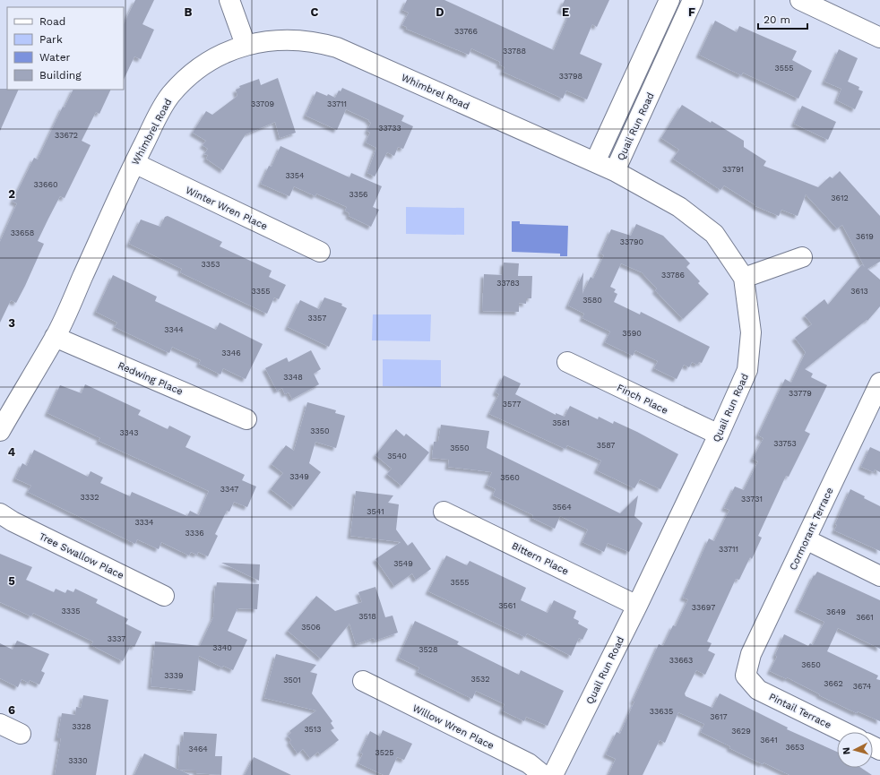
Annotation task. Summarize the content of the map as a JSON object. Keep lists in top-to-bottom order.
{
  "streets": {
    "street": [
      "Whimbrel Road",
      "Quail Run Road",
      "Winter Wren Place",
      "Redwing Place",
      "Finch Place",
      "Cormorant Terrace",
      "Tree Swallow Place",
      "Bittern Place",
      "Pintail Terrace",
      "Willow Wren Place"
    ]
  },
  "crossings": [
    ["Whimbrel Road", "Quail Run Road"],
    ["Whimbrel Road", "Winter Wren Place"],
    ["Whimbrel Road", "Redwing Place"],
    ["Quail Run Road", "Finch Place"],
    ["Quail Run Road", "Bittern Place"],
    ["Cormorant Terrace", "Pintail Terrace"]
  ],
  "house_numbers": [
    "33766",
    "33788",
    "3555",
    "33798",
    "33709",
    "33711",
    "33733",
    "33672",
    "33791",
    "3354",
    "33660",
    "3356",
    "3612",
    "33658",
    "3619",
    "33790",
    "3353",
    "33786",
    "33783",
    "3355",
    "3613",
    "3580",
    "3357",
    "3344",
    "3590",
    "3346",
    "3348",
    "33779",
    "3577",
    "3581",
    "3350",
    "3343",
    "33753",
    "3587",
    "3550",
    "3540",
    "3349",
    "3560",
    "3347",
    "3332",
    "33731",
    "3564",
    "3541",
    "3334",
    "3336",
    "33711",
    "3549",
    "3555",
    "3561",
    "33697",
    "3335",
    "3649",
    "3518",
    "3661",
    "3506",
    "3337",
    "3340",
    "3528",
    "33663",
    "3650",
    "3339",
    "3532",
    "3501",
    "3662",
    "3674",
    "33635",
    "3617",
    "3328",
    "3513",
    "3629",
    "3641",
    "3653",
    "3464",
    "3525",
    "3330"
  ],
  "legend": [
    "Road",
    "Park",
    "Water",
    "Building"
  ],
  "scale_bar": "20 m",
  "north": "left",
  "grid": {
    "columns": [
      "B",
      "C",
      "D",
      "E",
      "F"
    ],
    "rows": [
      "2",
      "3",
      "4",
      "5",
      "6"
    ]
  }
}
